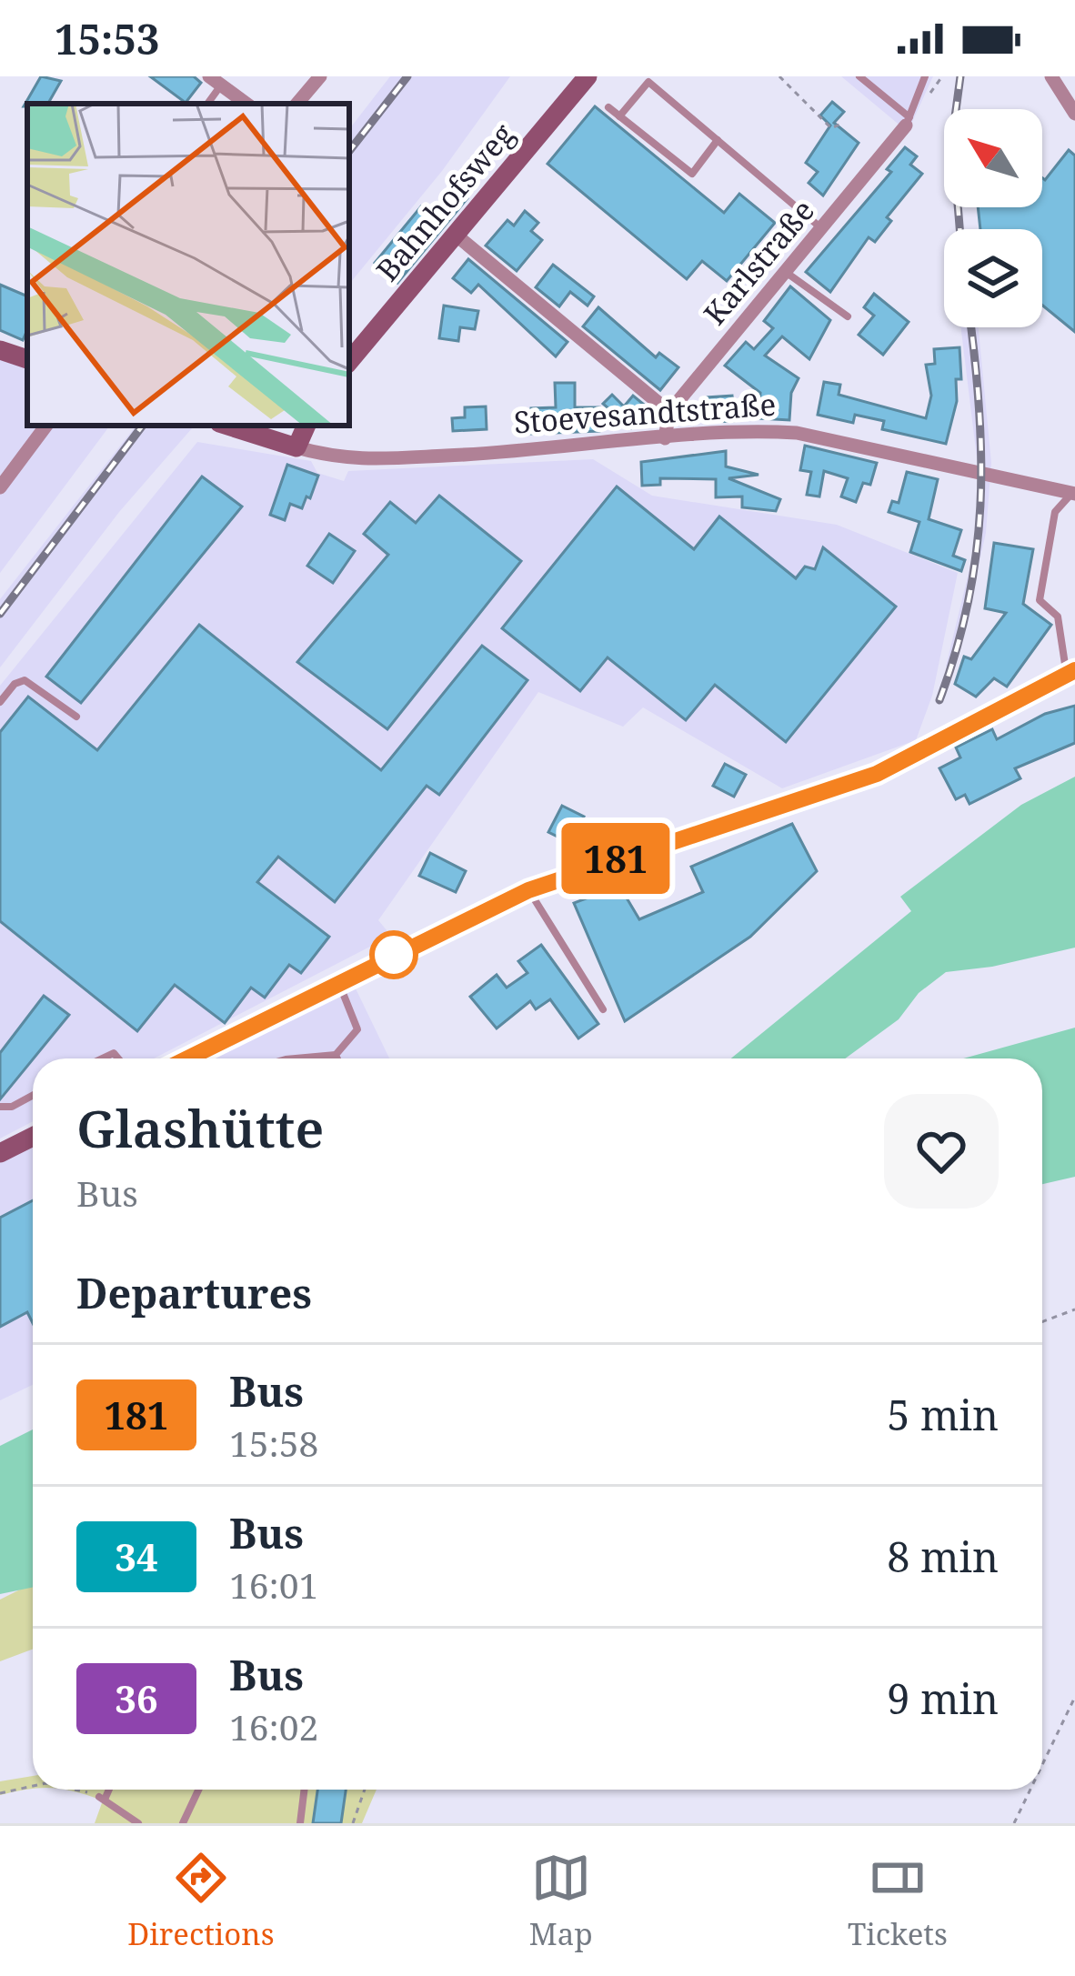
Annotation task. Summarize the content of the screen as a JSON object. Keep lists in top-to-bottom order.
{
  "streets": {
    "main road": ["Bahnhofsweg", "Stoevesandtstraße"],
    "street": ["Karlstraße"]
  },
  "crossings": [
    ["Karlstraße", "Stoevesandtstraße"]
  ],
  "lines": ["bus line 181"],
  "north": "top left",
  "page": {
    "status": "15:53",
    "on_map": "181",
    "heading": [
      ["Glashütte", "Bus"],
      "Departures"
    ],
    "list": [
      {
        "mark": "181",
        "name": "Bus",
        "note": "15:58",
        "value": "5 min"
      },
      {
        "mark": "34",
        "name": "Bus",
        "note": "16:01",
        "value": "8 min"
      },
      {
        "mark": "36",
        "name": "Bus",
        "note": "16:02",
        "value": "9 min"
      }
    ],
    "tabs": ["Directions", "Map", "Tickets"]
  }
}
